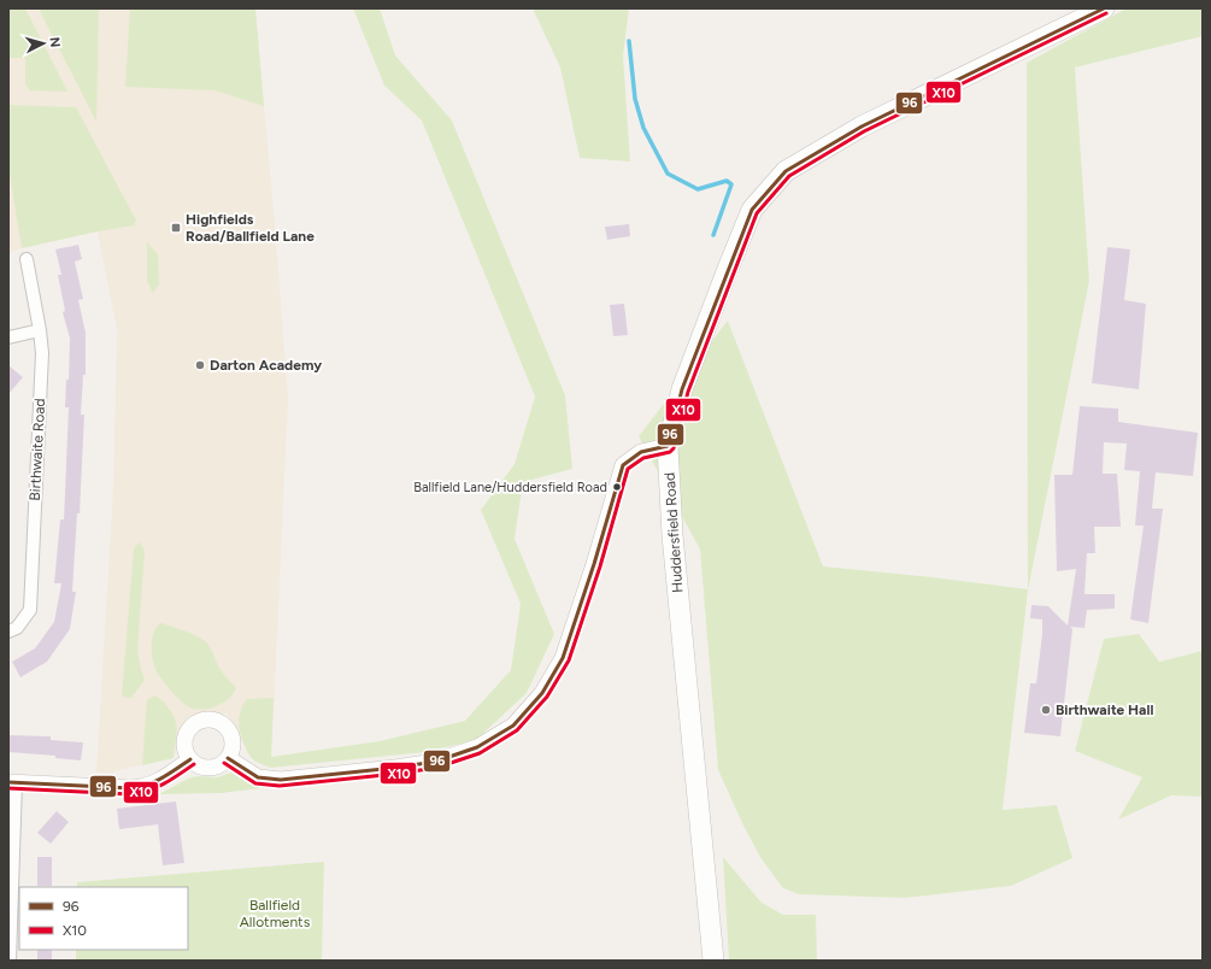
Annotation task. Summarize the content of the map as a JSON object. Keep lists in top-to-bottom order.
{
  "streets": {
    "highway": ["Huddersfield Road"],
    "street": ["Birthwaite Road"]
  },
  "parks": ["Ballfield Allotments"],
  "places": {
    "transit": ["Highfields Road/Ballfield Lane"],
    "other": ["Darton Academy", "Ballfield Lane/Huddersfield Road", "Birthwaite Hall"]
  },
  "lines": ["transit line 96", "transit line X10"],
  "legend": ["96", "X10"],
  "north": "right"
}
